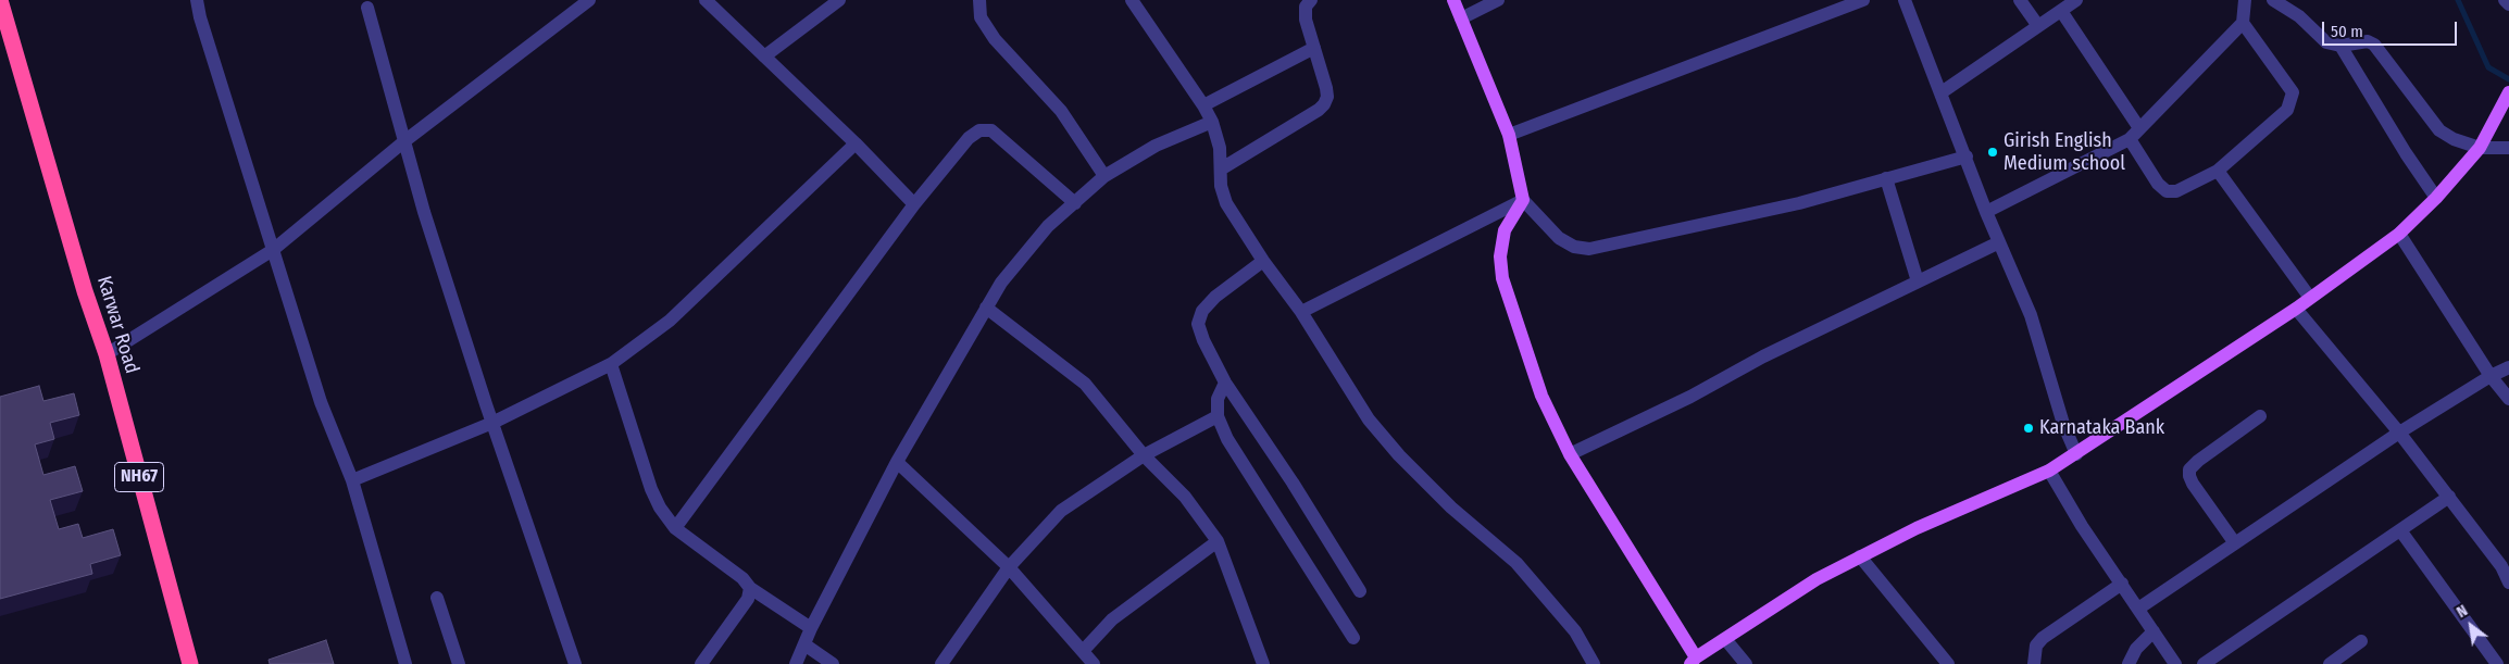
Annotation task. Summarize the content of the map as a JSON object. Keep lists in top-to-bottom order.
{
  "streets": {
    "highway": ["Karwar Road", "NH67"]
  },
  "places": ["Girish English Medium school", "Karnataka Bank"],
  "scale_bar": "50 m",
  "north": "top left"
}
